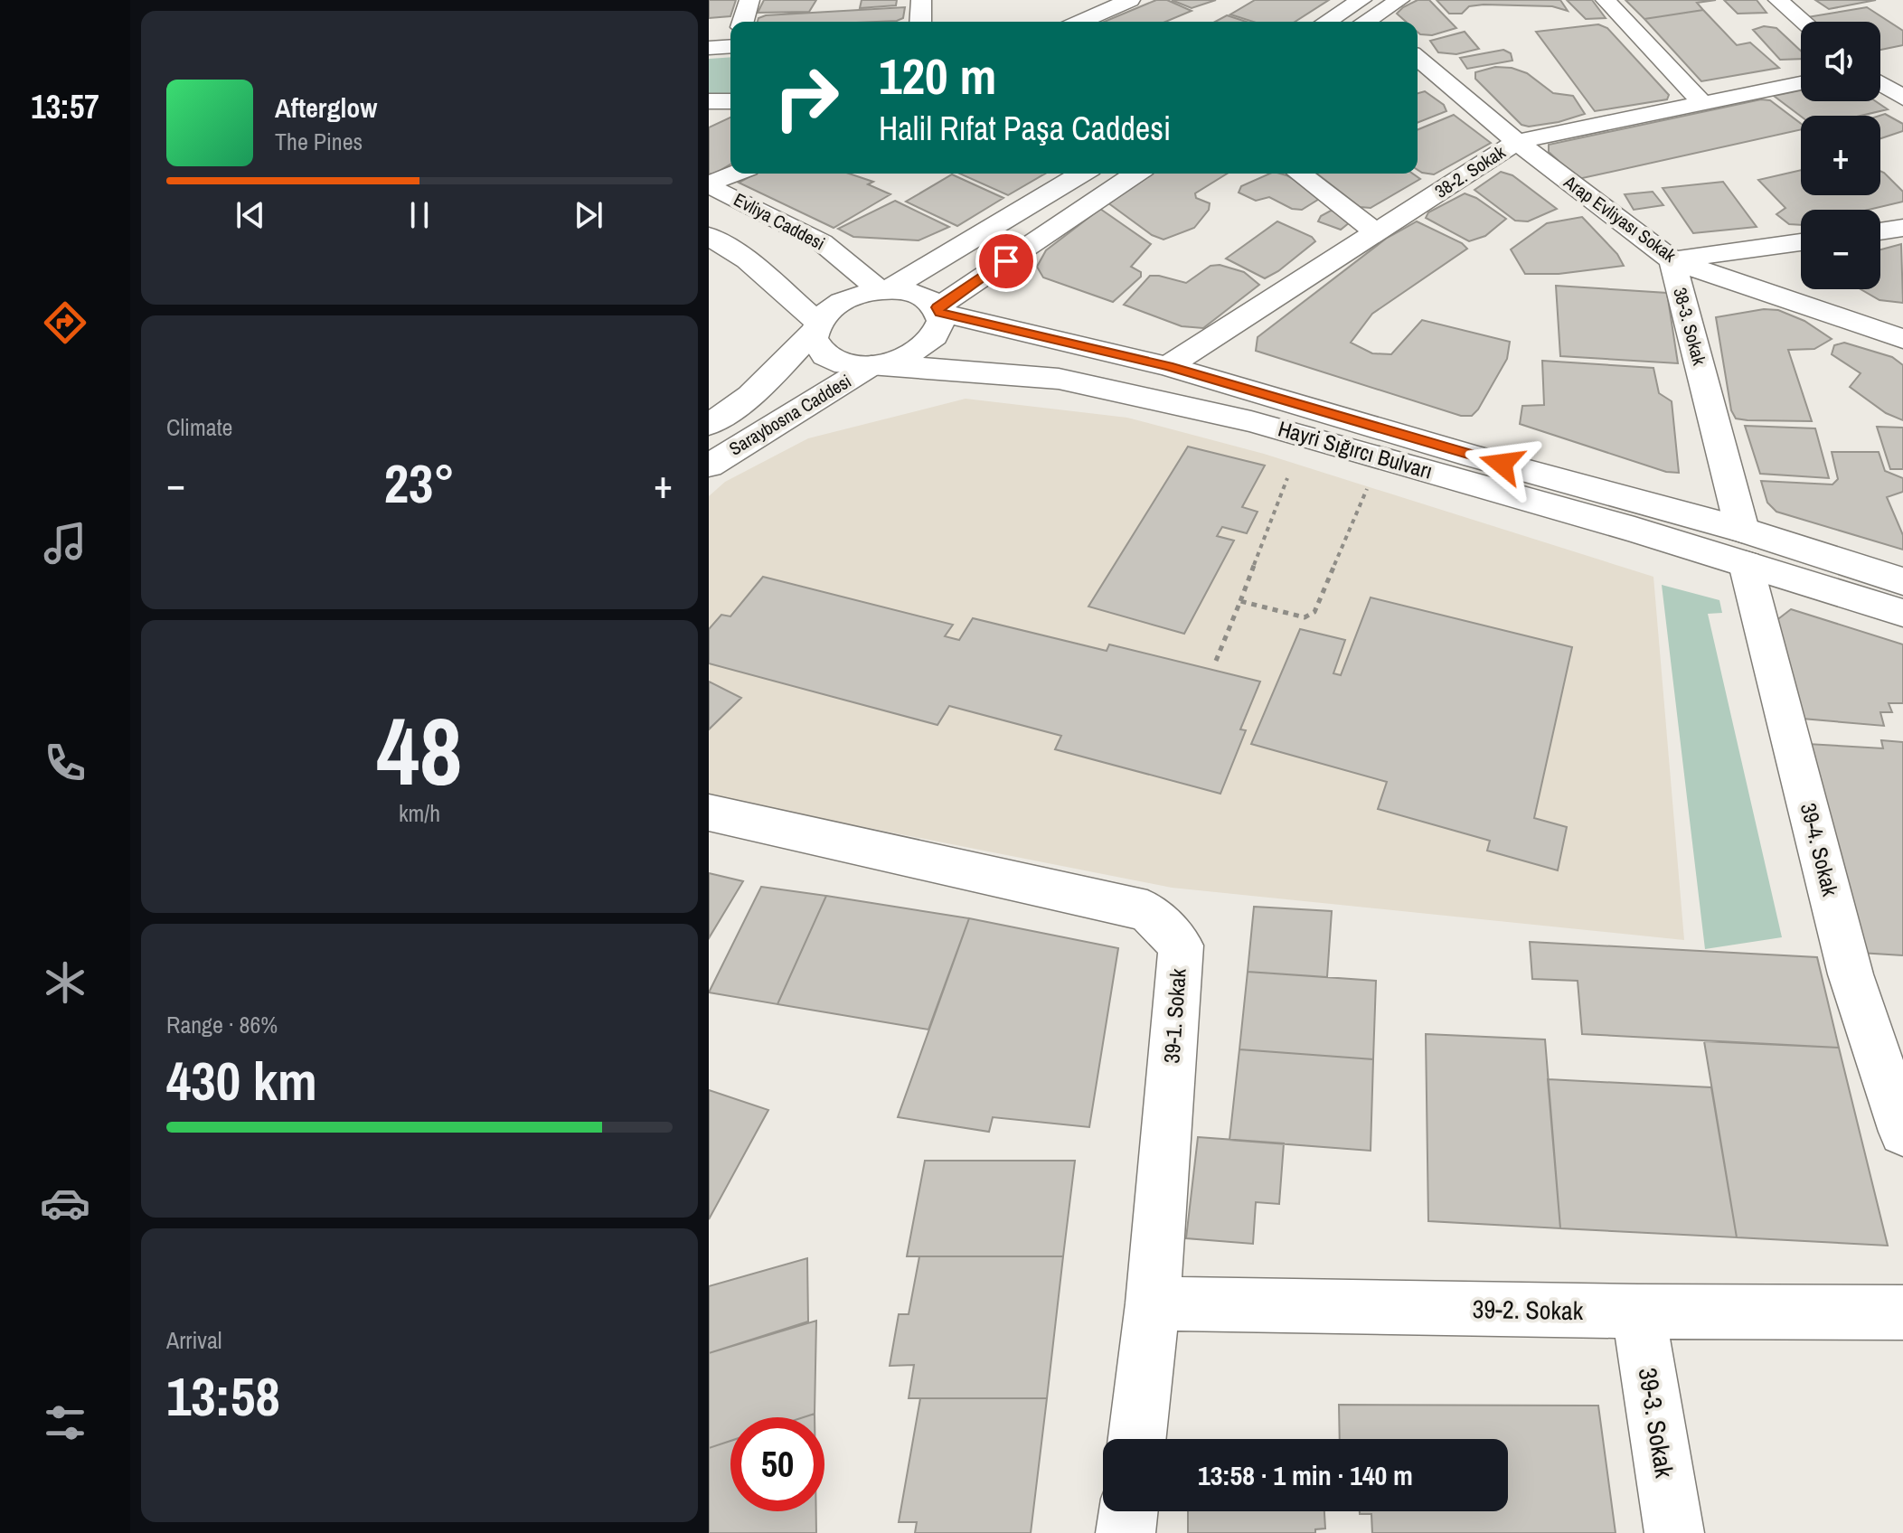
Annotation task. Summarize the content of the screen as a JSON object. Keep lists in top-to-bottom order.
{
  "streets": {
    "street": [
      "38-2. Sokak",
      "Arap Evliyası Sokak",
      "Evliya Caddesi",
      "38-3. Sokak",
      "Saraybosna Caddesi",
      "Hayri Sığırcı Bulvarı",
      "39-4. Sokak",
      "39-1. Sokak",
      "39-2. Sokak",
      "39-3. Sokak"
    ]
  },
  "crossings": [
    ["38-2. Sokak", "Arap Evliyası Sokak"],
    ["38-2. Sokak", "Hayri Sığırcı Bulvarı"],
    ["Arap Evliyası Sokak", "38-3. Sokak"],
    ["Evliya Caddesi", "Saraybosna Caddesi"],
    ["Evliya Caddesi", "Hayri Sığırcı Bulvarı"],
    ["38-3. Sokak", "Hayri Sığırcı Bulvarı"],
    ["38-3. Sokak", "39-4. Sokak"],
    ["Saraybosna Caddesi", "Hayri Sığırcı Bulvarı"],
    ["Hayri Sığırcı Bulvarı", "39-4. Sokak"],
    ["39-1. Sokak", "39-2. Sokak"],
    ["39-2. Sokak", "39-3. Sokak"]
  ],
  "page": {
    "tabs": "13:57",
    "map_buttons": ["+", "−"],
    "turn": ["120 m", "Halil Rıfat Paşa Caddesi"],
    "song": ["Afterglow", "The Pines"],
    "tile": [
      "Climate",
      ["48", "km/h"],
      ["Range · 86%", "430 km"],
      ["Arrival", "13:58"]
    ],
    "heat": ["−", "23°", "+"],
    "limit": "50",
    "trip": "13:58 · 1 min · 140 m"
  }
}
